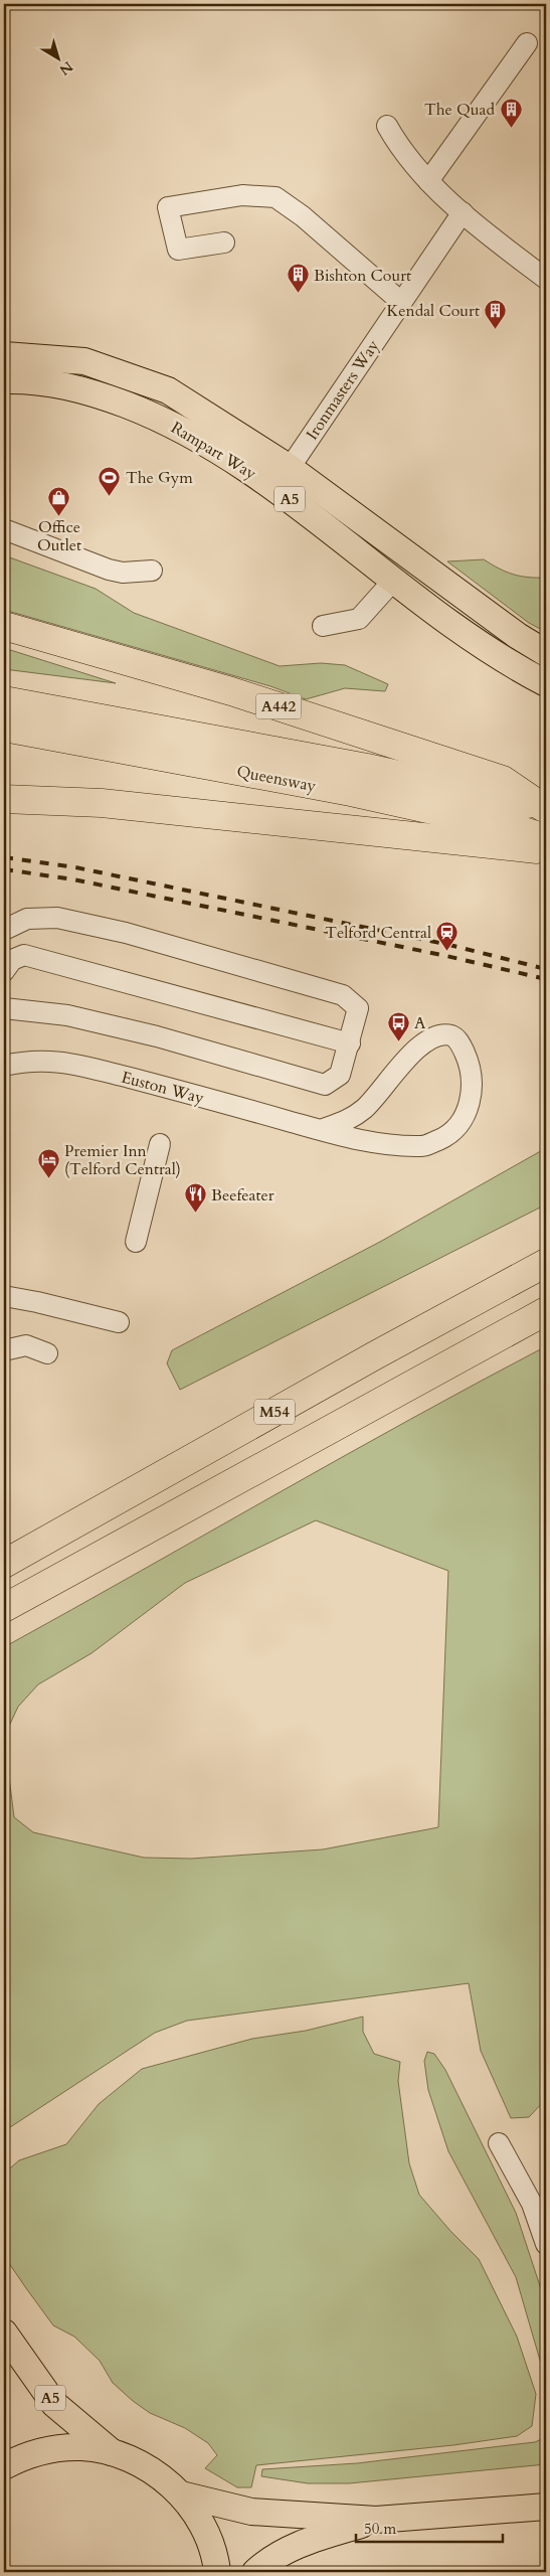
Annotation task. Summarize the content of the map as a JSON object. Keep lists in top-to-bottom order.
{
  "streets": {
    "highway": ["A442", "Queensway", "M54"],
    "main road": ["Rampart Way", "A5"],
    "street": ["Ironmasters Way", "Euston Way"]
  },
  "crossings": [
    ["Ironmasters Way", "Rampart Way"],
    ["A442", "Queensway"]
  ],
  "places": {
    "building": ["The Quad", "Bishton Court", "Kendal Court"],
    "sports": ["The Gym"],
    "shop": ["Office Outlet"],
    "station": ["Telford Central"],
    "bus stop": ["A"],
    "hotel": ["Premier Inn (Telford Central)"],
    "restaurant": ["Beefeater"]
  },
  "scale_bar": "50 m",
  "north": "bottom right"
}
